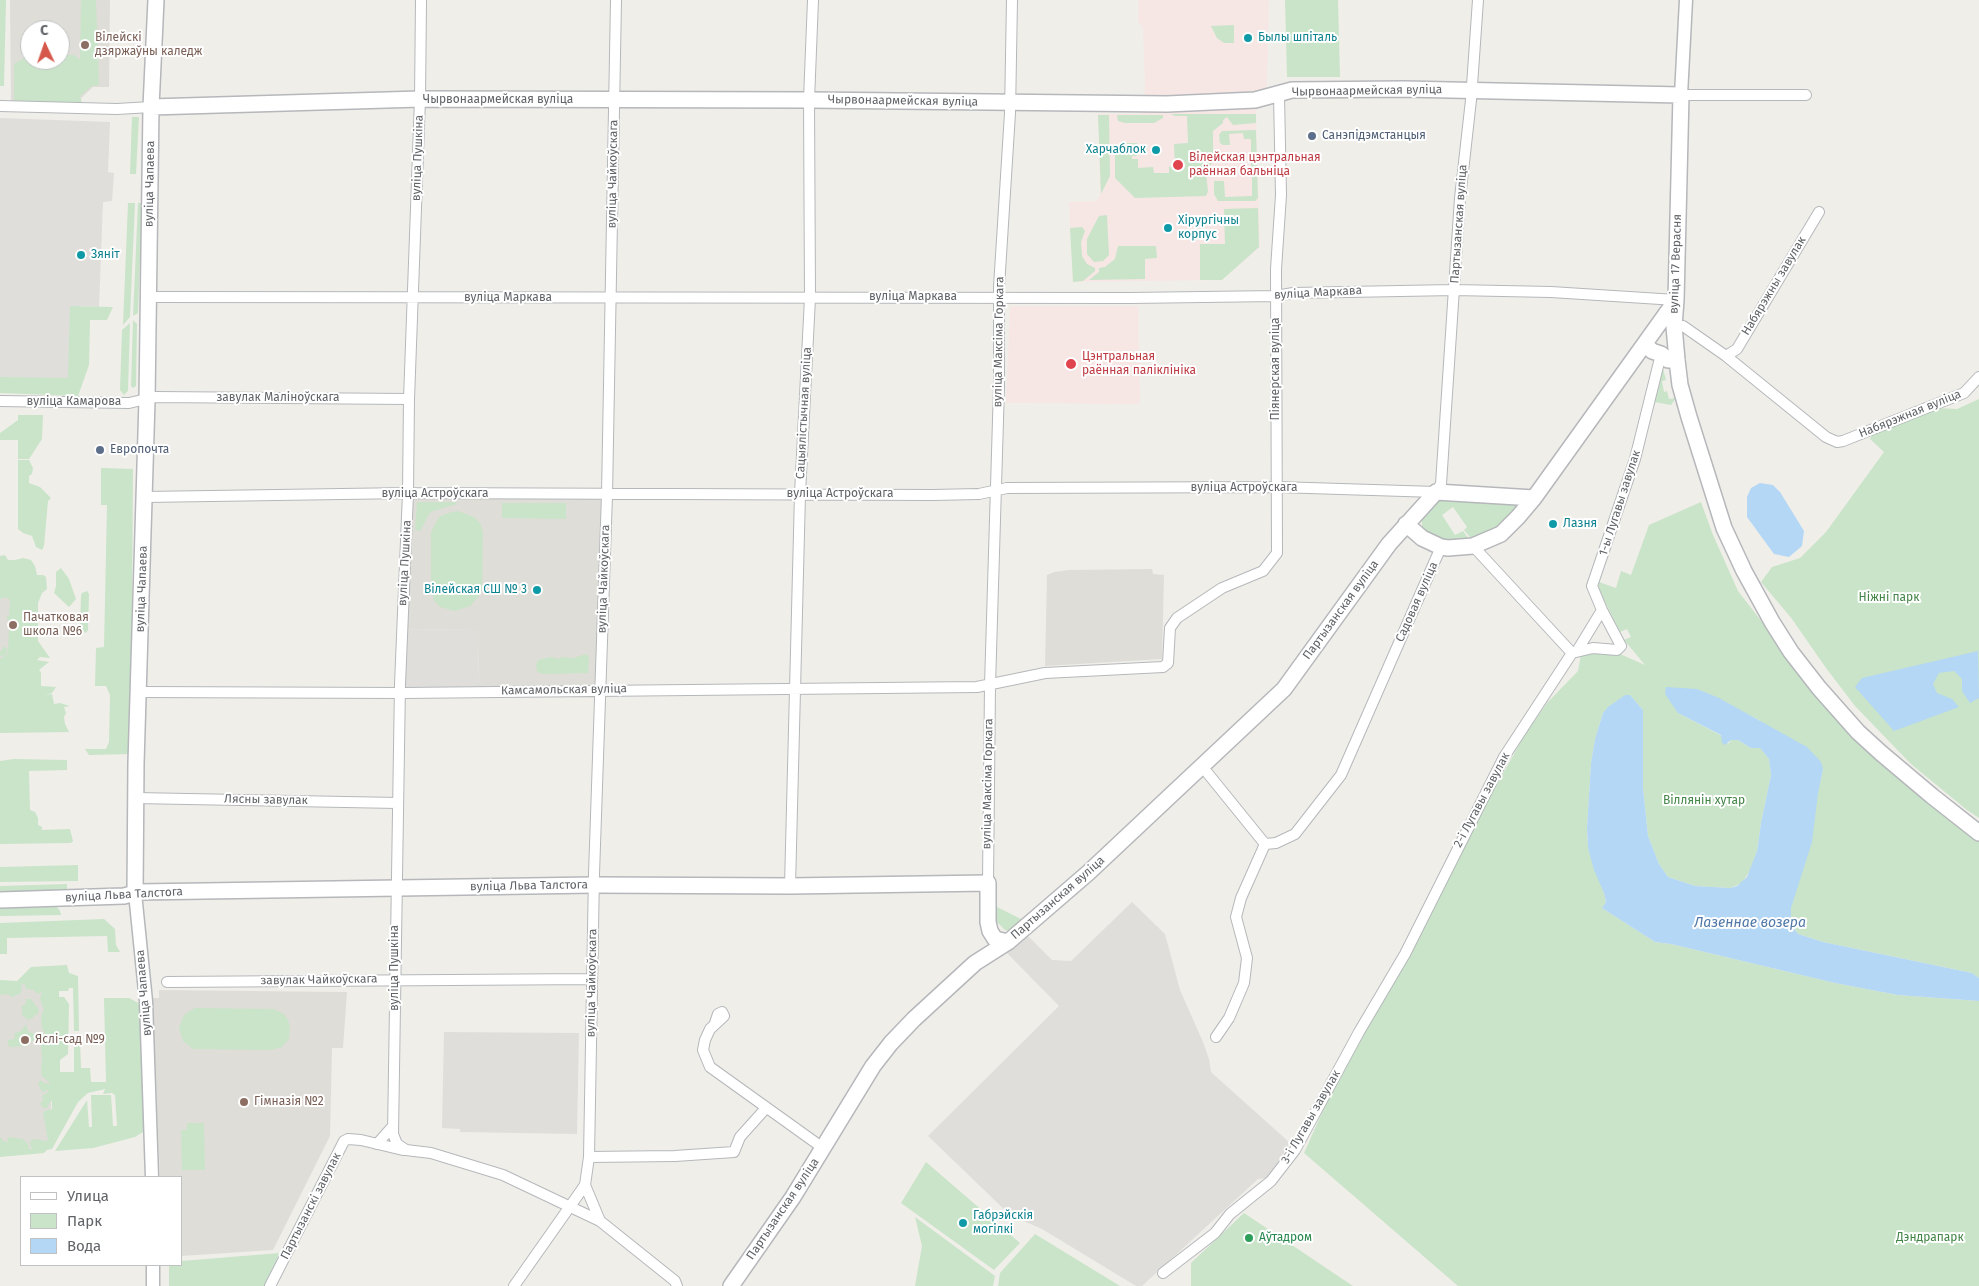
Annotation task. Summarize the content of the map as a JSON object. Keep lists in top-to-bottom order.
{
  "streets": {
    "main road": [
      "Чырвонаармейская вуліца",
      "вуліца Чапаева",
      "Партызанская вуліца",
      "вуліца 17 Верасня",
      "вуліца Астроўскага",
      "Садовая вуліца",
      "вуліца Льва Талстога"
    ],
    "street": [
      "вуліца Пушкіна",
      "вуліца Чайкоўскага",
      "Набярэжны завулак",
      "вуліца Маркава",
      "вуліца Максіма Горкага",
      "Піянерская вуліца",
      "завулак Маліноўскага",
      "вуліца Камарова",
      "Сацыялістычная вуліца",
      "Набярэжная вуліца",
      "1-ы Лугавы завулак",
      "Камсамольская вуліца",
      "Лясны завулак",
      "2-і Лугавы завулак",
      "завулак Чайкоўскага",
      "3-і Лугавы завулак",
      "Партызанскі завулак"
    ]
  },
  "crossings": [
    ["Чырвонаармейская вуліца", "вуліца Пушкіна"],
    ["Чырвонаармейская вуліца", "вуліца Чайкоўскага"],
    ["Чырвонаармейская вуліца", "вуліца Чапаева"],
    ["Чырвонаармейская вуліца", "Партызанская вуліца"],
    ["Чырвонаармейская вуліца", "вуліца 17 Верасня"],
    ["Чырвонаармейская вуліца", "вуліца Максіма Горкага"],
    ["Чырвонаармейская вуліца", "Піянерская вуліца"],
    ["Чырвонаармейская вуліца", "Сацыялістычная вуліца"],
    ["вуліца Пушкіна", "вуліца Маркава"],
    ["вуліца Пушкіна", "завулак Маліноўскага"],
    ["вуліца Пушкіна", "вуліца Астроўскага"],
    ["вуліца Пушкіна", "Камсамольская вуліца"],
    ["вуліца Пушкіна", "Лясны завулак"],
    ["вуліца Пушкіна", "вуліца Льва Талстога"],
    ["вуліца Пушкіна", "завулак Чайкоўскага"],
    ["вуліца Чайкоўскага", "вуліца Маркава"],
    ["вуліца Чайкоўскага", "вуліца Астроўскага"],
    ["вуліца Чайкоўскага", "Камсамольская вуліца"],
    ["вуліца Чайкоўскага", "вуліца Льва Талстога"],
    ["вуліца Чайкоўскага", "завулак Чайкоўскага"],
    ["вуліца Чапаева", "вуліца Маркава"],
    ["вуліца Чапаева", "завулак Маліноўскага"],
    ["вуліца Чапаева", "вуліца Камарова"],
    ["вуліца Чапаева", "вуліца Астроўскага"],
    ["вуліца Чапаева", "Камсамольская вуліца"],
    ["вуліца Чапаева", "Лясны завулак"],
    ["вуліца Чапаева", "вуліца Льва Талстога"],
    ["Партызанская вуліца", "вуліца Маркава"],
    ["Партызанская вуліца", "вуліца Астроўскага"],
    ["вуліца 17 Верасня", "Набярэжны завулак"],
    ["вуліца 17 Верасня", "вуліца Маркава"],
    ["вуліца 17 Верасня", "Набярэжная вуліца"],
    ["вуліца 17 Верасня", "Садовая вуліца"],
    ["вуліца Маркава", "вуліца Максіма Горкага"],
    ["вуліца Маркава", "Піянерская вуліца"],
    ["вуліца Маркава", "Сацыялістычная вуліца"],
    ["вуліца Маркава", "Садовая вуліца"],
    ["вуліца Максіма Горкага", "Піянерская вуліца"],
    ["вуліца Максіма Горкага", "вуліца Астроўскага"],
    ["вуліца Максіма Горкага", "Камсамольская вуліца"],
    ["вуліца Максіма Горкага", "вуліца Льва Талстога"],
    ["Піянерская вуліца", "вуліца Астроўскага"],
    ["Піянерская вуліца", "Камсамольская вуліца"],
    ["завулак Маліноўскага", "вуліца Камарова"],
    ["Сацыялістычная вуліца", "вуліца Астроўскага"],
    ["Сацыялістычная вуліца", "Камсамольская вуліца"],
    ["Сацыялістычная вуліца", "вуліца Льва Талстога"],
    ["вуліца Астроўскага", "Садовая вуліца"],
    ["1-ы Лугавы завулак", "2-і Лугавы завулак"],
    ["2-і Лугавы завулак", "3-і Лугавы завулак"]
  ],
  "water": ["Лазеннае возера"],
  "parks": ["Ніжні парк", "Віллянін хутар", "Дэндрапарк"],
  "places": [
    "Былы шпіталь",
    "Вілейскі дзяржаўны каледж",
    "Санэпідэмстанцыя",
    "Харчаблок",
    "Вілейская цэнтральная раённая бальніца",
    "Хірургічны корпус",
    "Зяніт",
    "Цэнтральная раённая паліклініка",
    "Европочта",
    "Лазня",
    "Вілейская СШ № 3",
    "Пачатковая школа №6",
    "Яслі-сад №9",
    "Гімназія №2",
    "Габрэйскія могілкі",
    "Аўтадром"
  ],
  "legend": ["Улица", "Парк", "Вода"],
  "north": "top"
}
